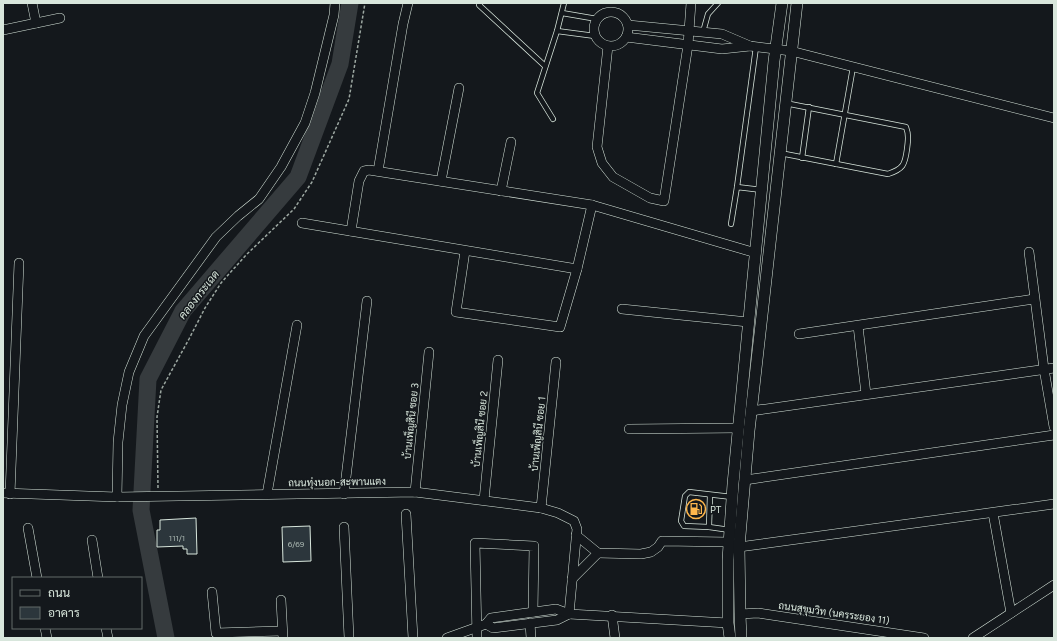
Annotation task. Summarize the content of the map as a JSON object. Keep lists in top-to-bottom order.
{
  "streets": {
    "street": [
      "บ้านเพ็ญสินี ซอย 3",
      "บ้านเพ็ญสินี ซอย 2",
      "บ้านเพ็ญสินี ซอย 1",
      "ถนนทุ่งนอก-สะพานแตง",
      "ถนนสุขุมวิท (นครระยอง 11)"
    ]
  },
  "crossings": [
    ["บ้านเพ็ญสินี ซอย 3", "ถนนทุ่งนอก-สะพานแตง"],
    ["บ้านเพ็ญสินี ซอย 2", "ถนนทุ่งนอก-สะพานแตง"],
    ["บ้านเพ็ญสินี ซอย 1", "ถนนทุ่งนอก-สะพานแตง"]
  ],
  "water": ["คลองกระเฉด"],
  "places": {
    "fuel station": ["PT"]
  },
  "house_numbers": ["111/1", "6/69"],
  "legend": ["ถนน", "อาคาร"]
}
